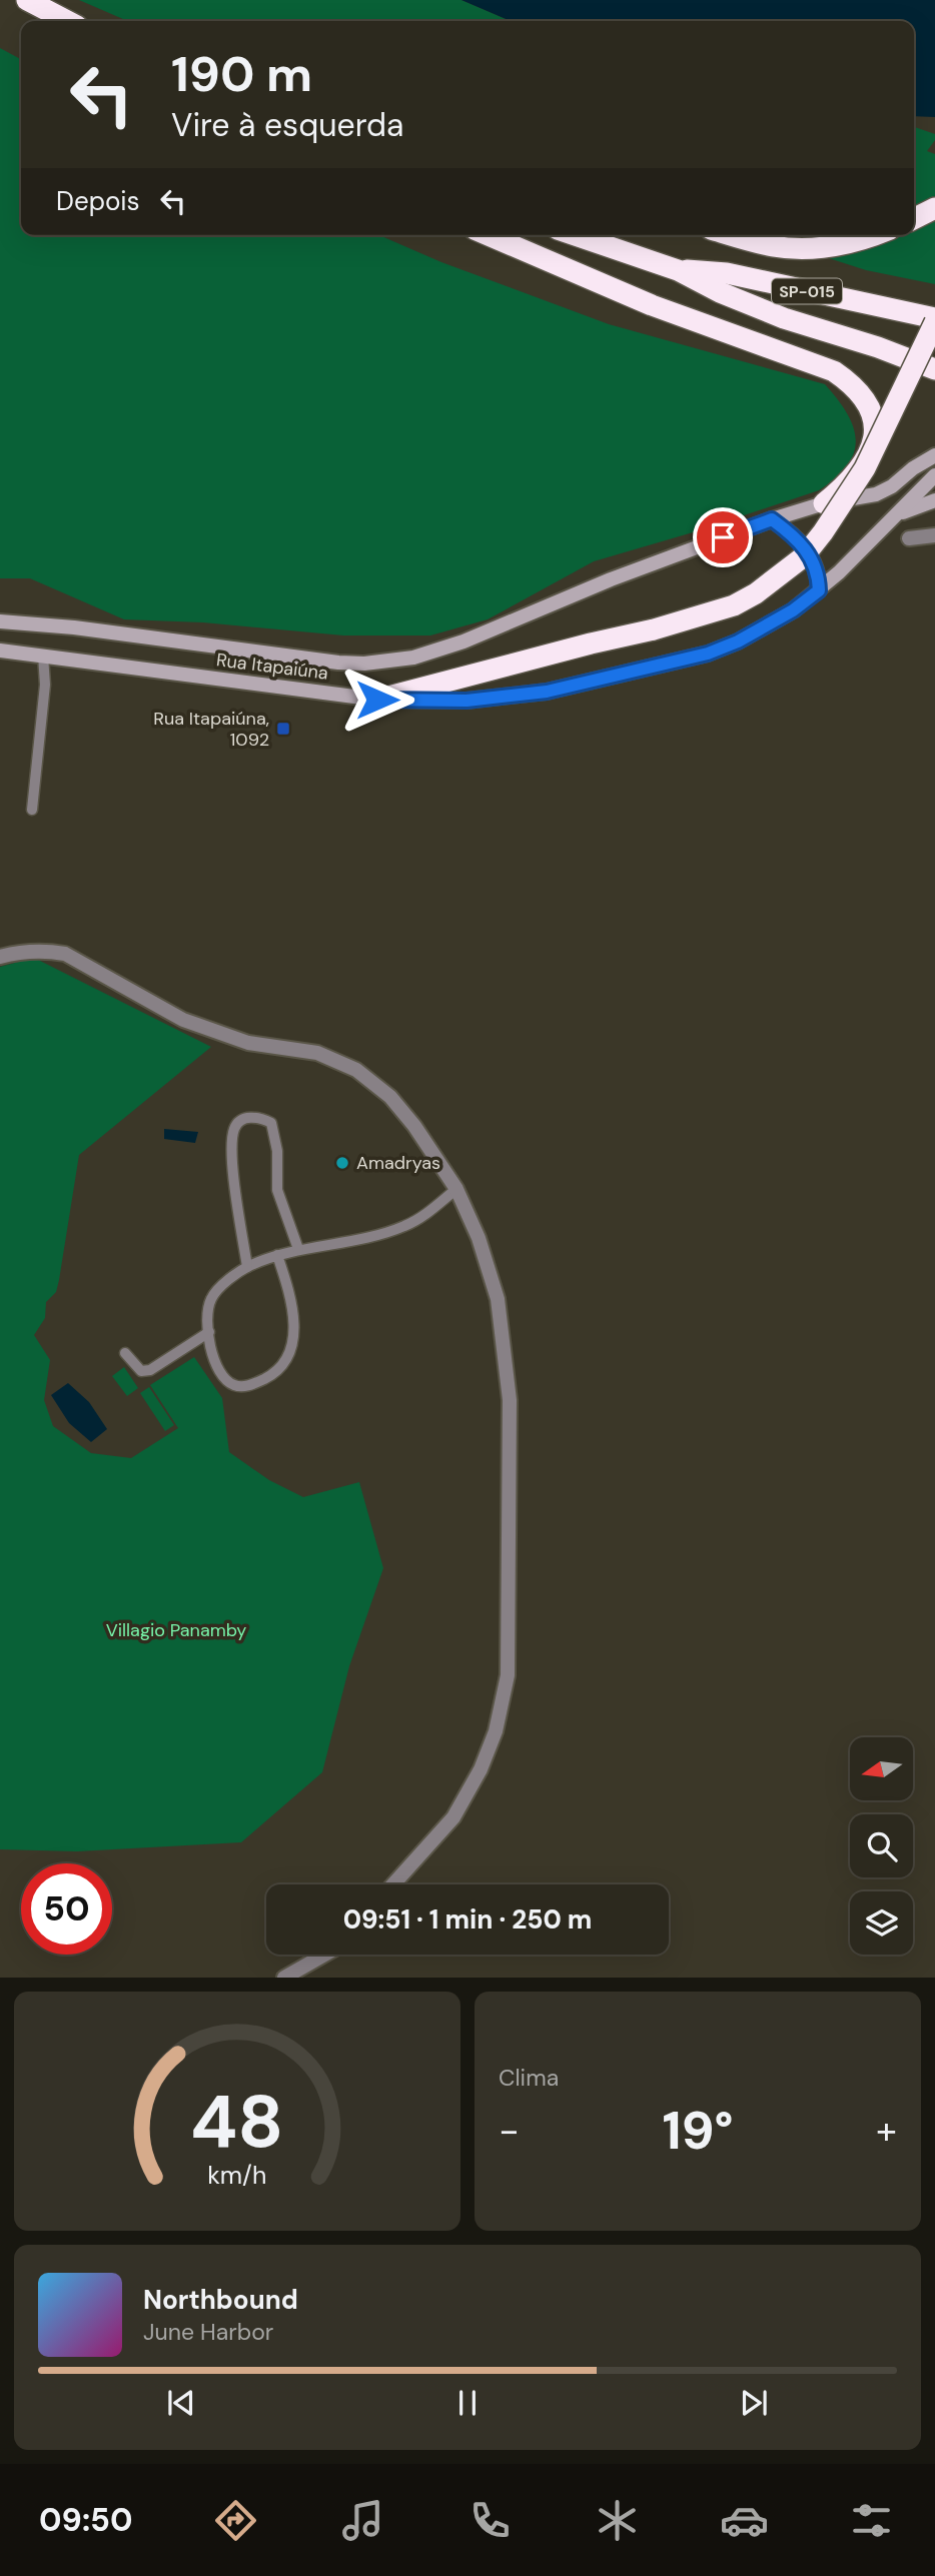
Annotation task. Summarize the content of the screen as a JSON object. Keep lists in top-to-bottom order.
{
  "streets": {
    "highway": ["SP-015"],
    "main road": ["Rua Itapaiúna"]
  },
  "parks": ["Villagio Panamby"],
  "places": {
    "transit": ["Rua Itapaiúna, 1092"],
    "other": ["Amadryas"]
  },
  "north": "left",
  "page": {
    "turn": ["190 m", "Vire à esquerda"],
    "then": "Depois",
    "limit": "50",
    "trip": "09:51 · 1 min · 250 m",
    "tile": "Clima",
    "heat": ["−", "19°", "+"],
    "song": ["Northbound", "June Harbor"],
    "tabs": "09:50",
    "gauge": ["48", "km/h"]
  }
}
